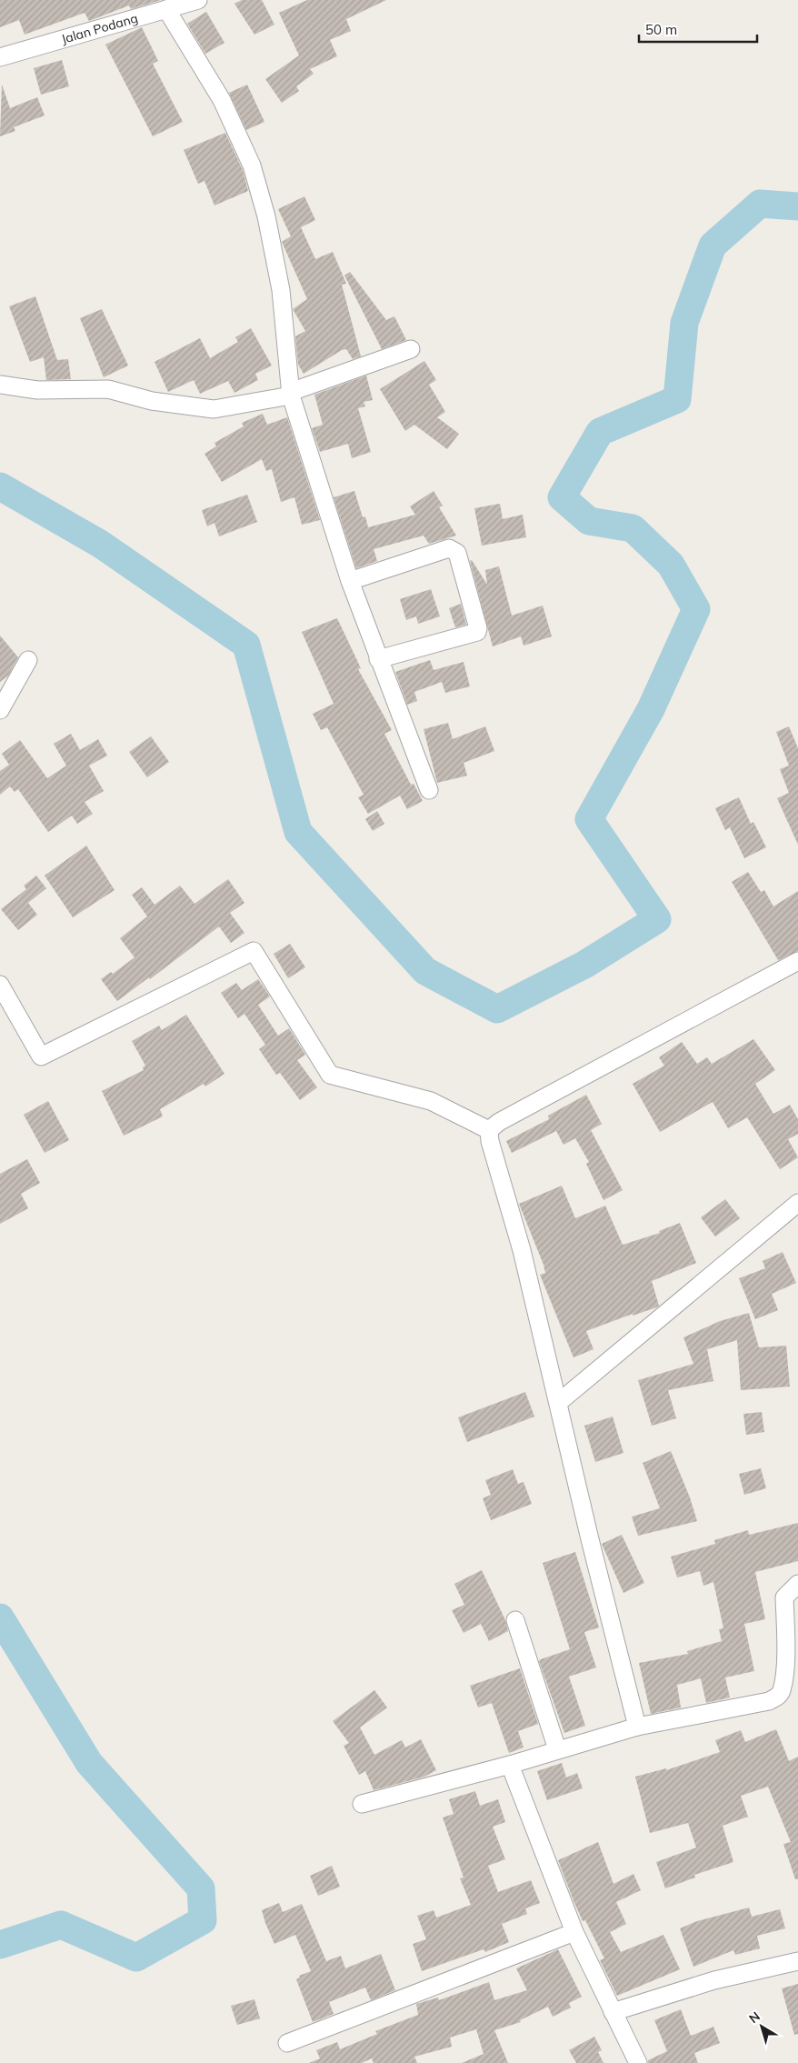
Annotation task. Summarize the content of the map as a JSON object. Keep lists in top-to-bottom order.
{
  "streets": {
    "street": ["Jalan Podang"]
  },
  "scale_bar": "50 m",
  "north": "top left"
}
